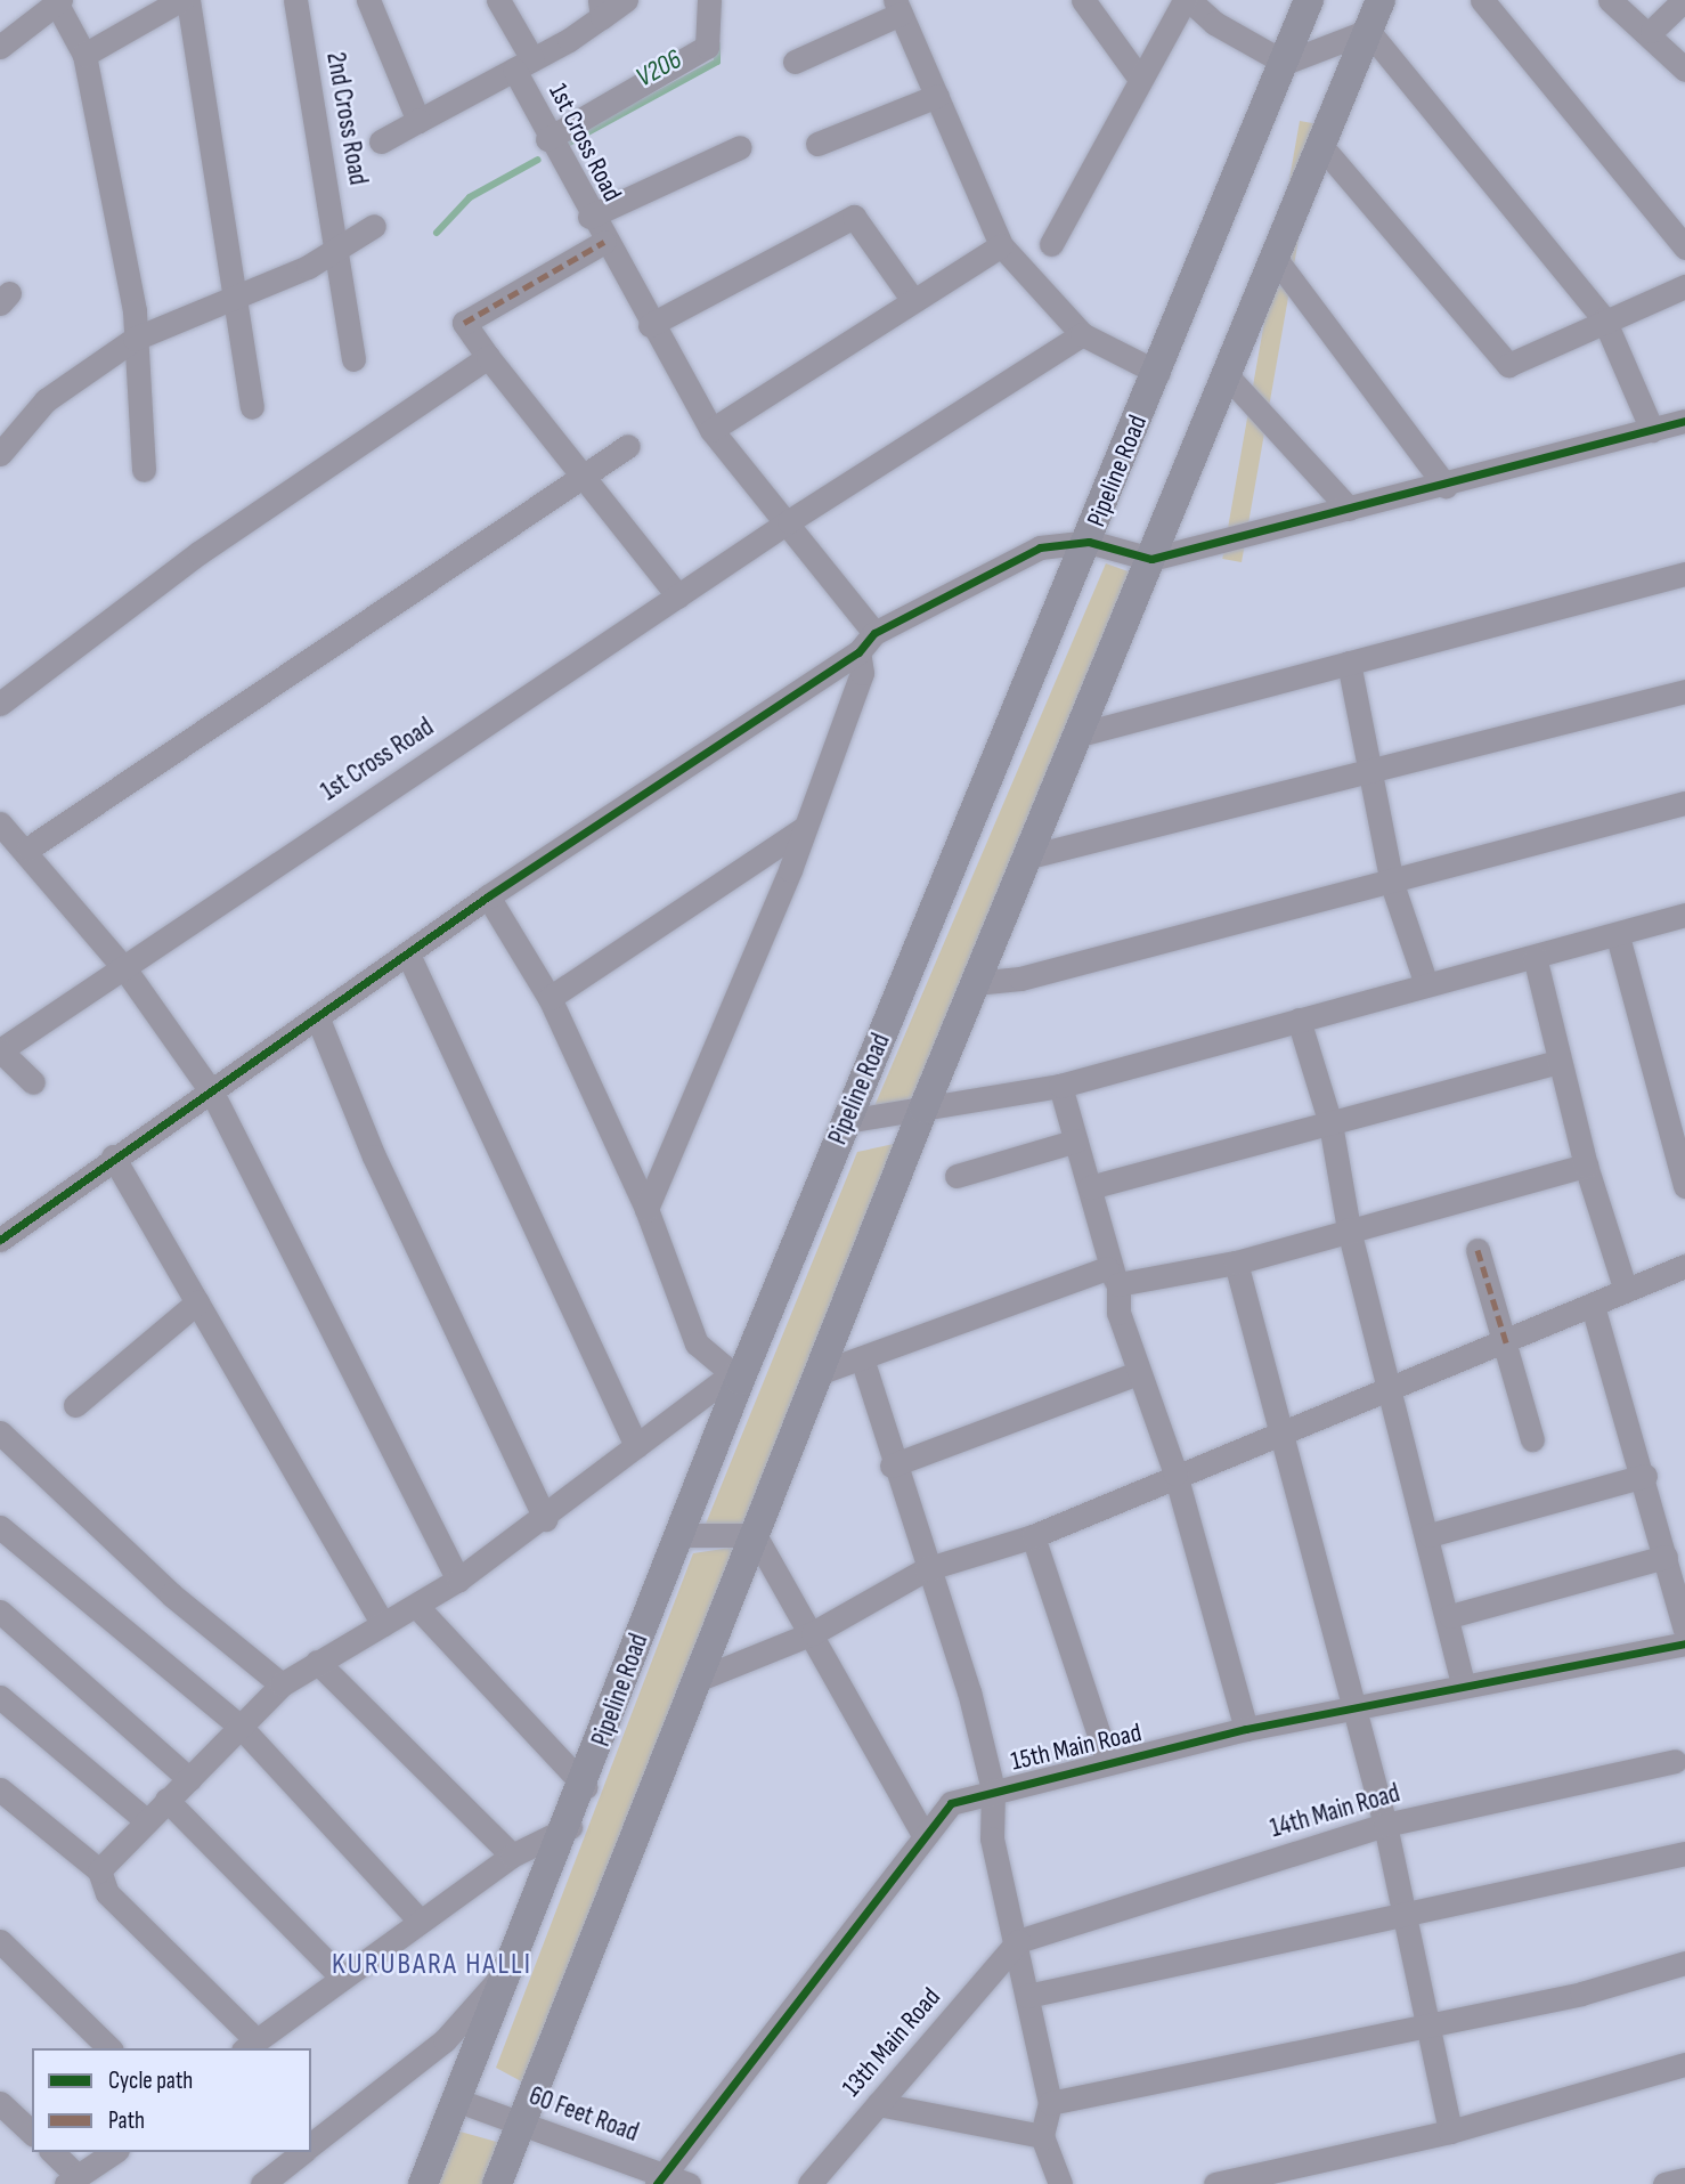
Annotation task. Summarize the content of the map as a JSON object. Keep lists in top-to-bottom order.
{
  "streets": {
    "main road": ["Pipeline Road"],
    "street": [
      "2nd Cross Road",
      "1st Cross Road",
      "15th Main Road",
      "14th Main Road",
      "13th Main Road",
      "60 Feet Road"
    ]
  },
  "crossings": [
    ["Pipeline Road", "60 Feet Road"],
    ["15th Main Road", "60 Feet Road"],
    ["14th Main Road", "13th Main Road"]
  ],
  "districts": ["KURUBARA HALLI"],
  "water": ["V206"],
  "legend": ["Cycle path", "Path"]
}
